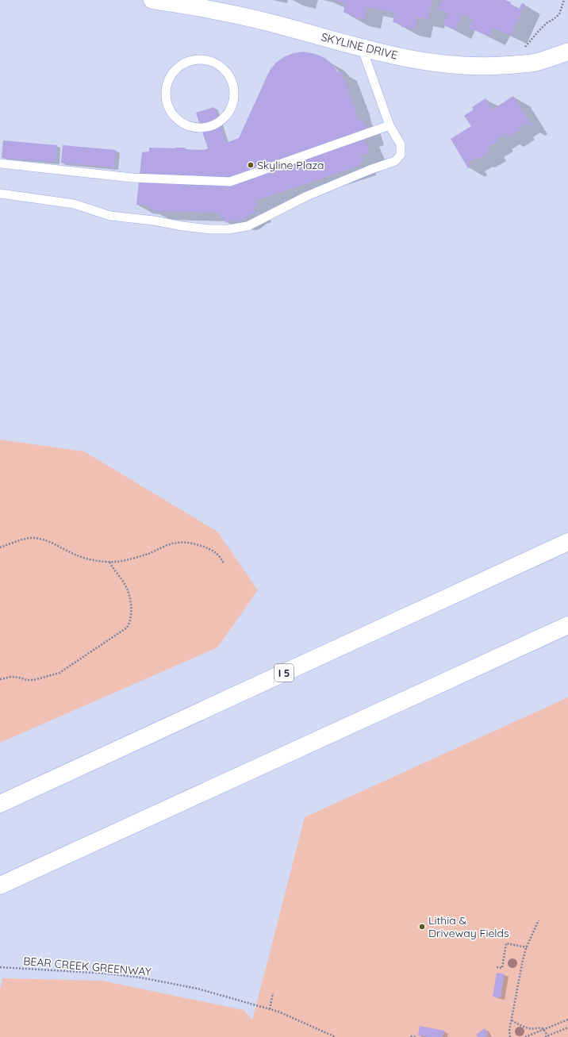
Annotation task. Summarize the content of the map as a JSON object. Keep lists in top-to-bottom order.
{
  "streets": {
    "main road": ["SKYLINE DRIVE", "I 5"],
    "path": ["BEAR CREEK GREENWAY"]
  },
  "places": ["Skyline Plaza", "Lithia & Driveway Fields"]
}
